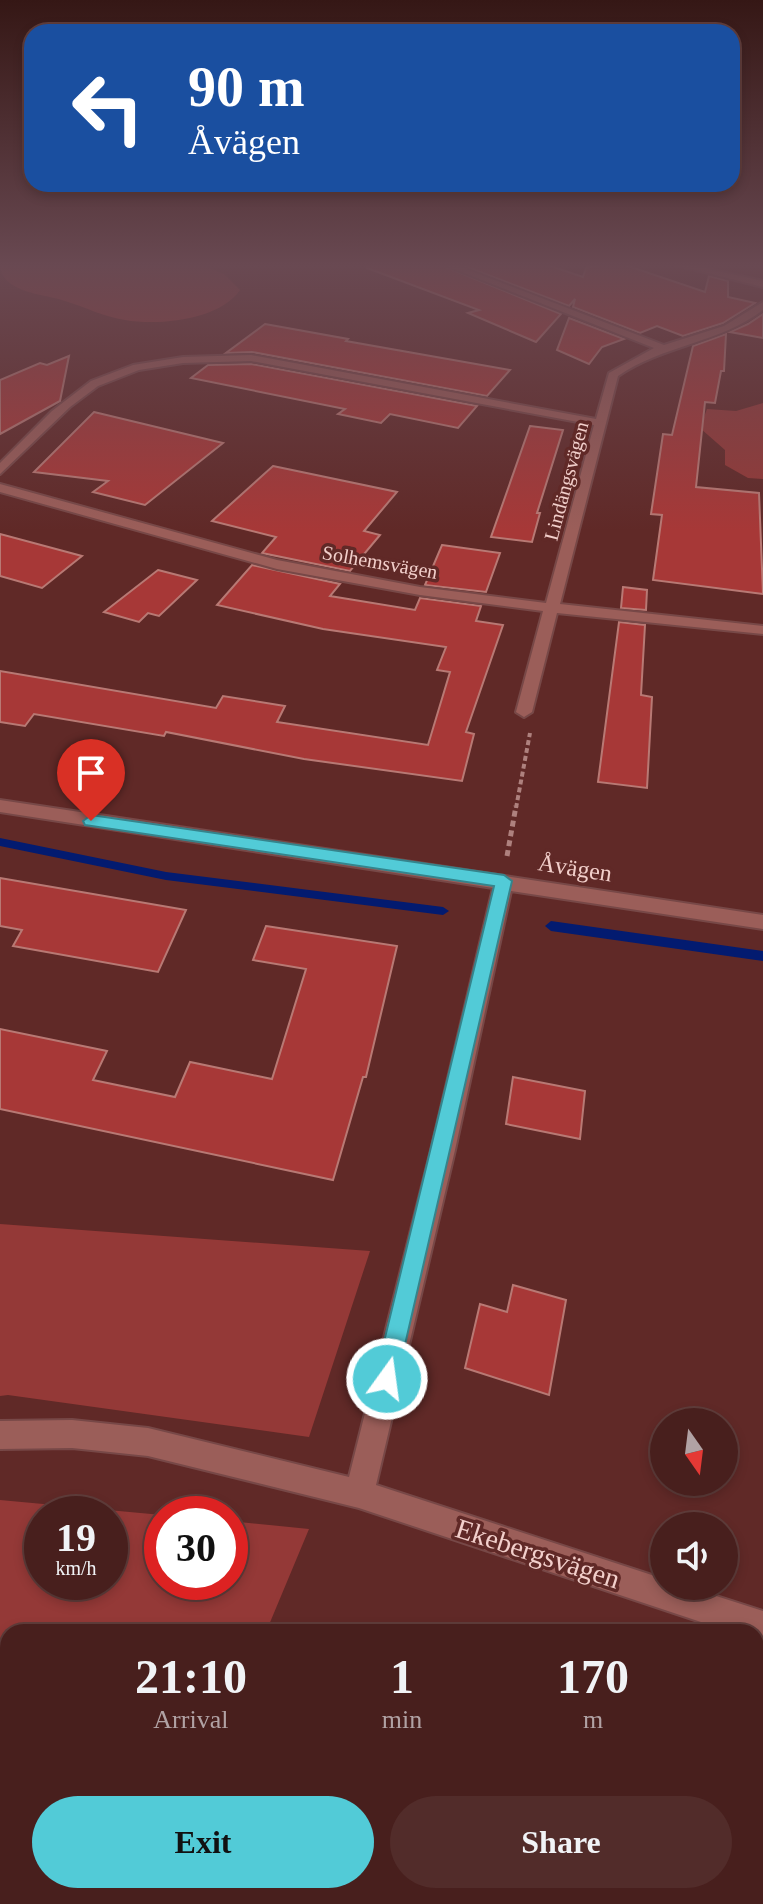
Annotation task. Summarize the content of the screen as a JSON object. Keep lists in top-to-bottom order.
{
  "streets": {
    "street": [
      "Lindängsvägen",
      "Solhemsvägen",
      "Åvägen",
      "Ekebergsvägen"
    ]
  },
  "crossings": [
    ["Lindängsvägen", "Solhemsvägen"]
  ],
  "north": "bottom",
  "page": {
    "turn": ["90 m", "Åvägen"],
    "speed": "19 km/h",
    "limit": "30",
    "eta": [
      "21:10",
      "Arrival",
      "1",
      "min",
      "170",
      "m"
    ],
    "buttons": ["Exit", "Share"]
  }
}
